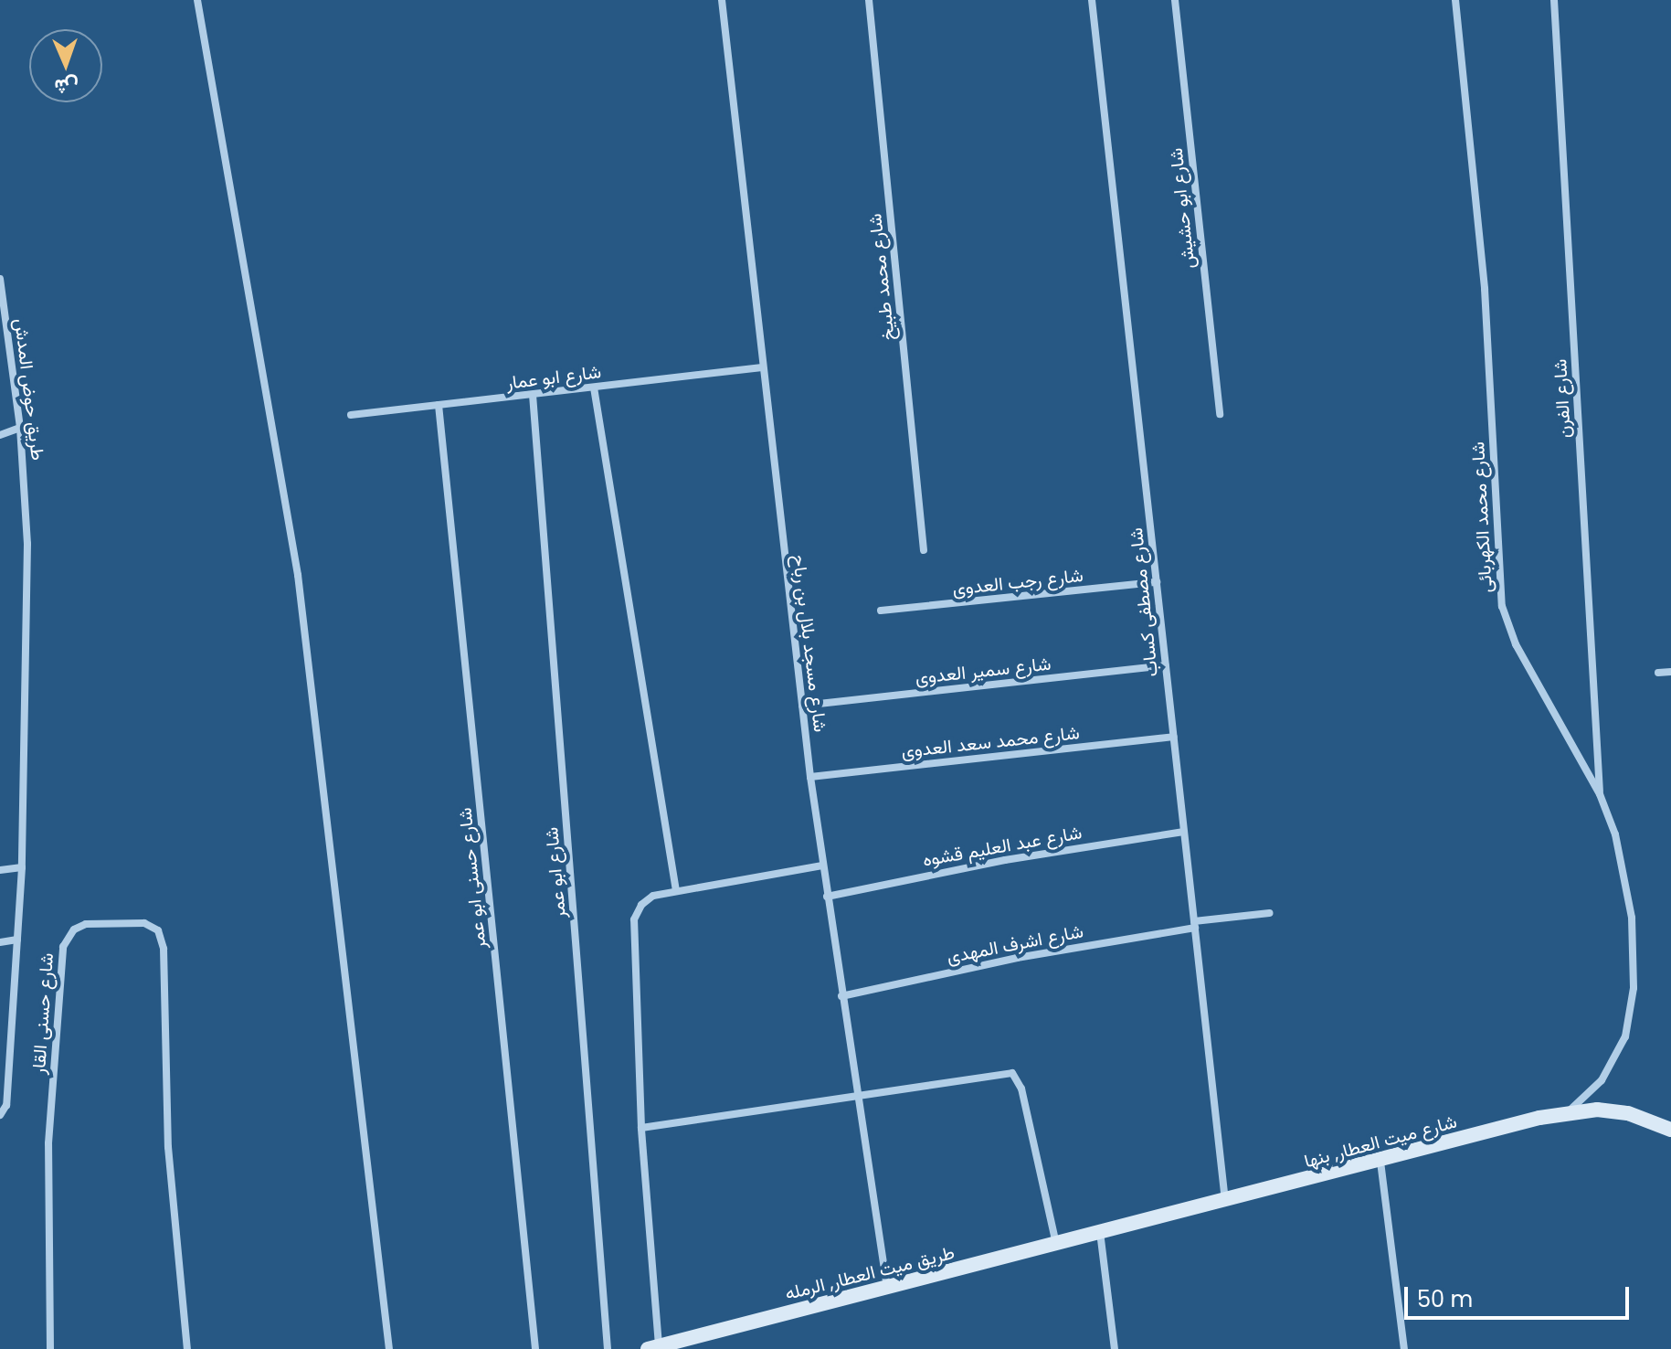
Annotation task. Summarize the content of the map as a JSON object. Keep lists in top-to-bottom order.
{
  "streets": {
    "main road": ["شارع ميت العطار, بنها", "طريق ميت العطار, الرمله"],
    "street": [
      "شارع ابو حشيش",
      "شارع محمد طبيخ",
      "شارع ابو عمار",
      "طريق حوض المدش",
      "شارع الفرن",
      "شارع محمد الكهربائى",
      "شارع رجب العدوى",
      "شارع مصطفى كساب",
      "شارع مسجد بلال بن رباح",
      "شارع سمير العدوى",
      "شارع محمد سعد العدوى",
      "شارع عبد العليم قشوه",
      "شارع ابو عمر",
      "شارع حسنى ابو عمر",
      "شارع اشرف المهدى",
      "شارع حسنى القار"
    ]
  },
  "crossings": [
    ["شارع ابو عمار", "شارع مسجد بلال بن رباح"],
    ["شارع ابو عمار", "شارع ابو عمر"],
    ["شارع ابو عمار", "شارع حسنى ابو عمر"],
    ["شارع الفرن", "شارع محمد الكهربائى"],
    ["شارع محمد الكهربائى", "شارع ميت العطار, بنها"],
    ["شارع رجب العدوى", "شارع مصطفى كساب"],
    ["شارع مصطفى كساب", "شارع سمير العدوى"],
    ["شارع مصطفى كساب", "شارع محمد سعد العدوى"],
    ["شارع مصطفى كساب", "شارع عبد العليم قشوه"],
    ["شارع مصطفى كساب", "شارع اشرف المهدى"],
    ["شارع مصطفى كساب", "شارع ميت العطار, بنها"],
    ["شارع مسجد بلال بن رباح", "شارع سمير العدوى"],
    ["شارع مسجد بلال بن رباح", "شارع محمد سعد العدوى"],
    ["شارع مسجد بلال بن رباح", "شارع عبد العليم قشوه"],
    ["شارع مسجد بلال بن رباح", "شارع اشرف المهدى"],
    ["شارع مسجد بلال بن رباح", "طريق ميت العطار, الرمله"],
    ["شارع ميت العطار, بنها", "طريق ميت العطار, الرمله"]
  ],
  "scale_bar": "50 m",
  "north": "bottom"
}
